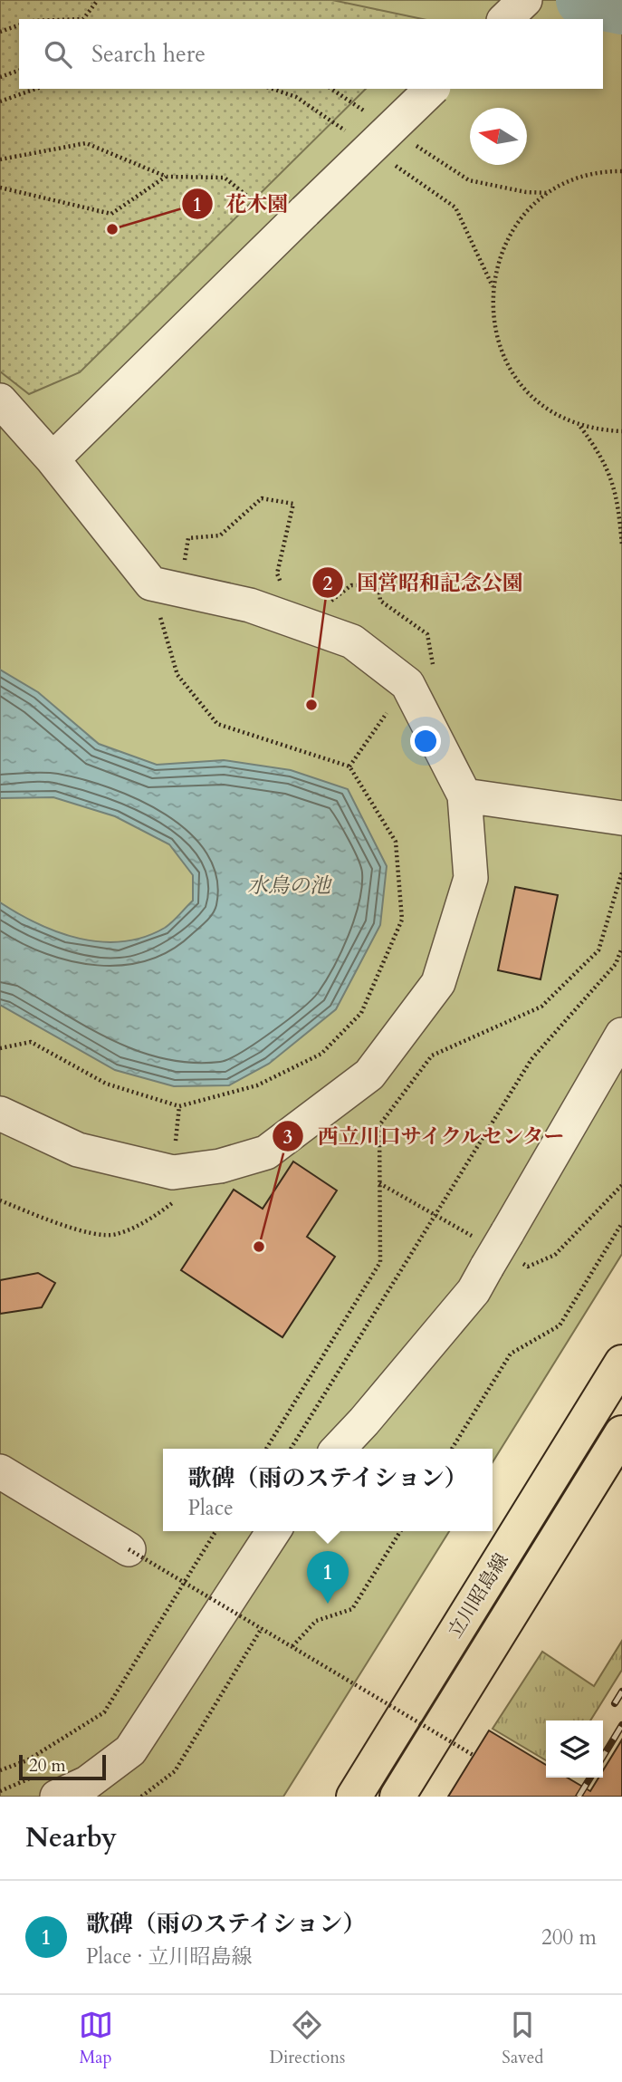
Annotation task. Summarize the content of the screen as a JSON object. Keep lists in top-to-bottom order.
{
  "streets": {
    "main road": ["立川昭島線"]
  },
  "water": ["水鳥の池"],
  "places": ["花木園", "国営昭和記念公園", "西立川口サイクルセンター"],
  "scale_bar": "20 m",
  "north": "left",
  "page": {
    "search": "Search here",
    "popup": ["歌碑（雨のステイション）", "Place"],
    "pins": "1",
    "scale": "20 m",
    "heading": "Nearby",
    "list": [
      {
        "mark": "1",
        "name": "歌碑（雨のステイション）",
        "note": "Place · 立川昭島線",
        "value": "200 m"
      }
    ],
    "nav": ["Map", "Directions", "Saved"]
  }
}
